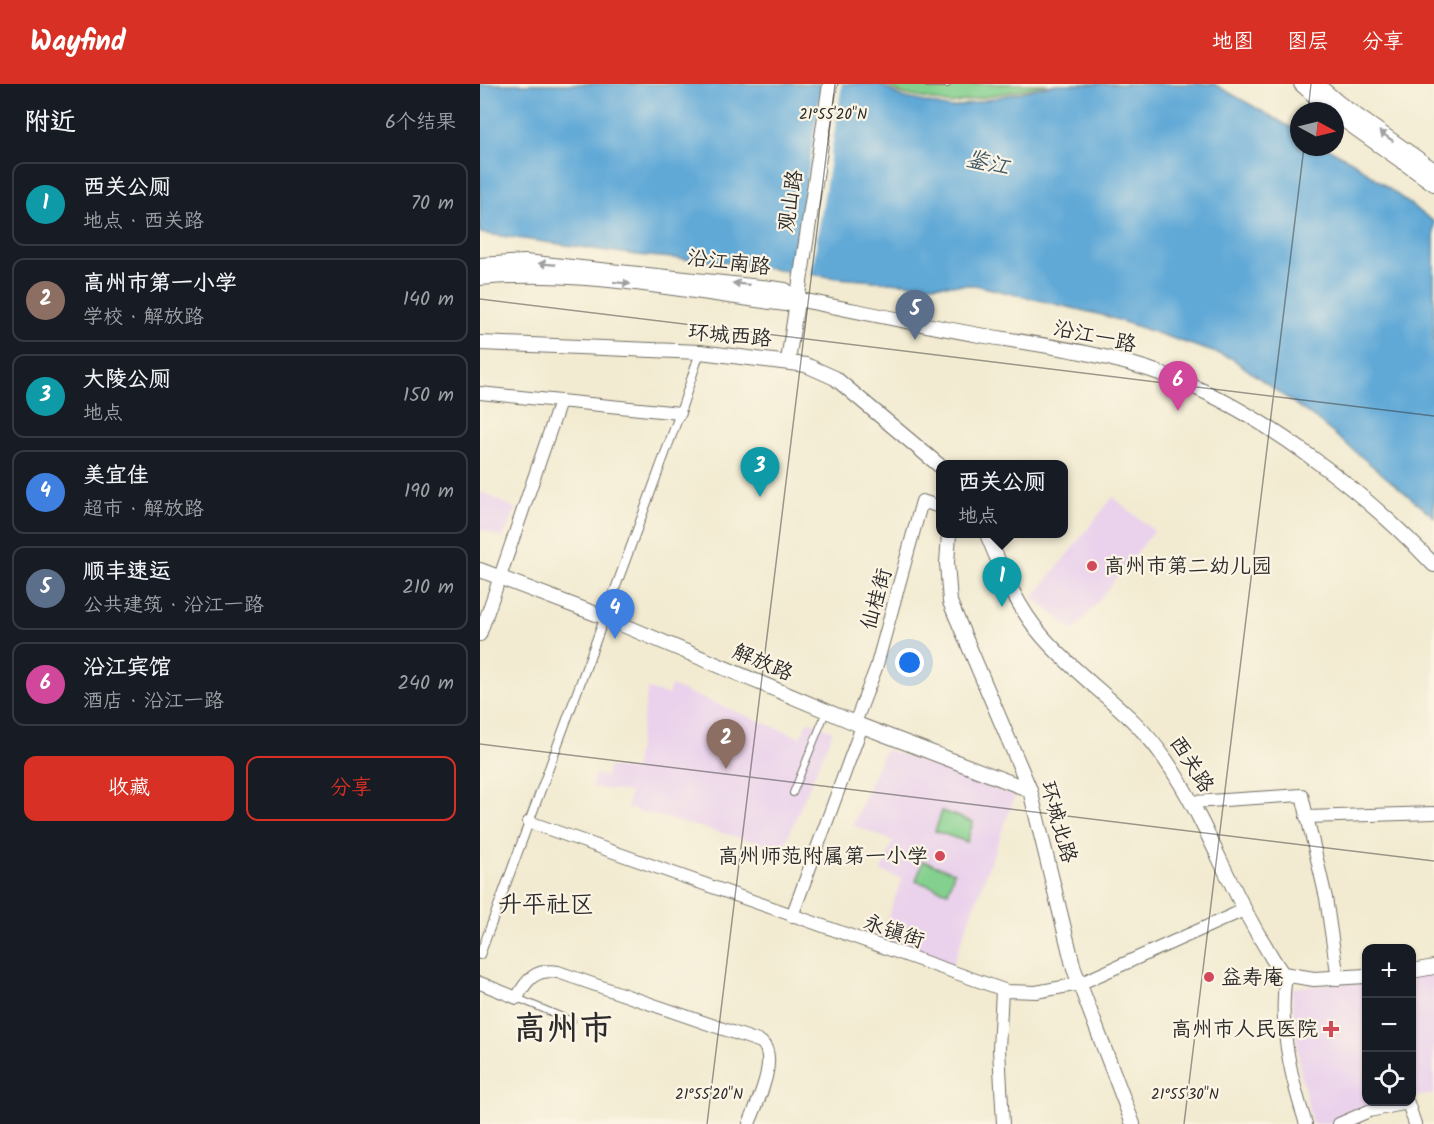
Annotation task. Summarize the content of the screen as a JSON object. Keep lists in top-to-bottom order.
{
  "streets": {
    "street": [
      "观山路",
      "沿江南路",
      "环城西路",
      "沿江一路",
      "仙桂街",
      "解放路",
      "西关路",
      "环城北路",
      "永镇街"
    ]
  },
  "crossings": [
    ["观山路", "沿江南路"],
    ["观山路", "环城西路"],
    ["观山路", "沿江一路"],
    ["沿江南路", "沿江一路"],
    ["仙桂街", "解放路"],
    ["仙桂街", "永镇街"],
    ["解放路", "环城北路"],
    ["西关路", "永镇街"],
    ["环城北路", "永镇街"]
  ],
  "districts": ["升平社区", "高州市"],
  "water": ["鉴江"],
  "places": {
    "other": ["高州市第二幼儿园", "高州师范附属第一小学", "益寿庵"],
    "health": ["高州市人民医院"]
  },
  "north": "right",
  "page": {
    "header": "Wayfind",
    "nav": ["地图", "图层", "分享"],
    "heading": ["附近", "6个结果"],
    "list": [
      {
        "mark": "1",
        "name": "西关公厕",
        "note": "地点 · 西关路",
        "value": "70 m"
      },
      {
        "mark": "2",
        "name": "高州市第一小学",
        "note": "学校 · 解放路",
        "value": "140 m"
      },
      {
        "mark": "3",
        "name": "大陵公厕",
        "note": "地点",
        "value": "150 m"
      },
      {
        "mark": "4",
        "name": "美宜佳",
        "note": "超市 · 解放路",
        "value": "190 m"
      },
      {
        "mark": "5",
        "name": "顺丰速运",
        "note": "公共建筑 · 沿江一路",
        "value": "210 m"
      },
      {
        "mark": "6",
        "name": "沿江宾馆",
        "note": "酒店 · 沿江一路",
        "value": "240 m"
      }
    ],
    "pins": [
      "5",
      "6",
      "3",
      "1",
      "4",
      "2"
    ],
    "popup": ["西关公厕", "地点"],
    "buttons": ["收藏", "分享"],
    "map_buttons": ["+", "−"]
  },
  "coordinates": ["21°55'20\"N", "21°55'30\"N"]
}
